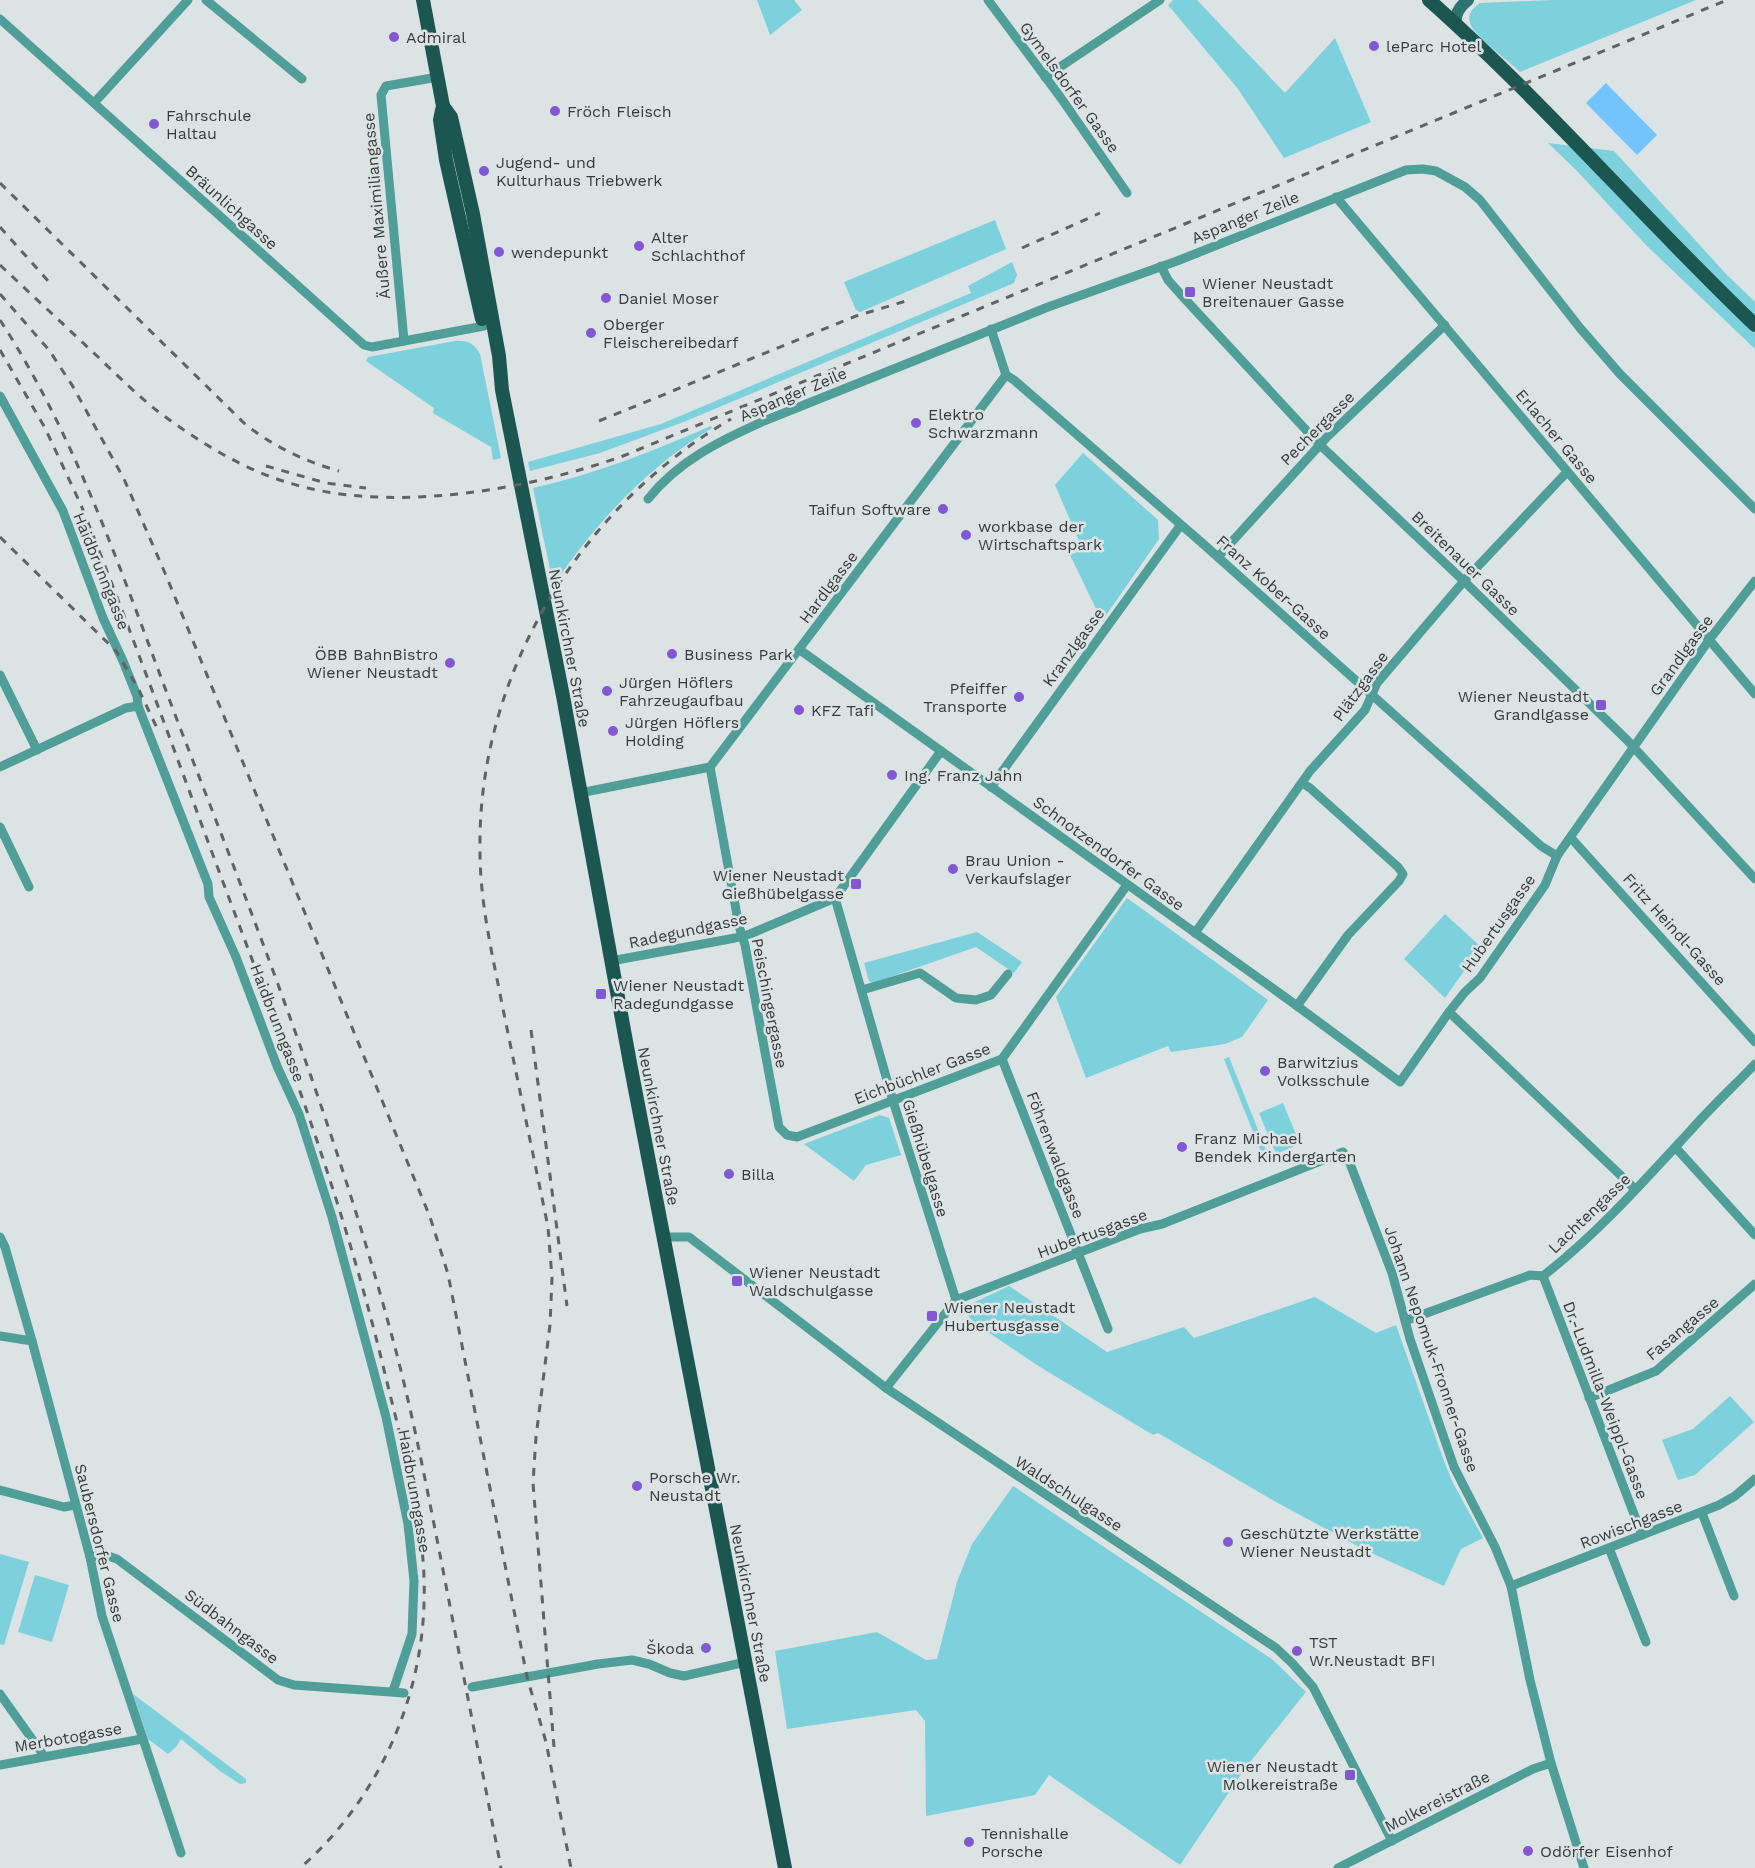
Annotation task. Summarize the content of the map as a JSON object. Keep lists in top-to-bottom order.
{
  "streets": {
    "main road": ["Neunkirchner Straße"],
    "street": [
      "Gymelsdorfer Gasse",
      "Äußere Maximiliangasse",
      "Bräunlichgasse",
      "Aspanger Zeile",
      "Pechergasse",
      "Erlacher Gasse",
      "Breitenauer Gasse",
      "Haidbrunngasse",
      "Hardlgasse",
      "Franz Kober-Gasse",
      "Kranzlgasse",
      "Grandlgasse",
      "Plätzgasse",
      "Schnotzendorfer Gasse",
      "Hubertusgasse",
      "Fritz Heindl-Gasse",
      "Radegundgasse",
      "Peischingergasse",
      "Eichbüchler Gasse",
      "Föhrenwaldgasse",
      "Gießhübelgasse",
      "Lachtengasse",
      "Fasangasse",
      "Johann Nepomuk-Fronner-Gasse",
      "Dr.-Ludmilla-Weippl-Gasse",
      "Waldschulgasse",
      "Rowischgasse",
      "Saubersdorfer Gasse",
      "Südbahngasse",
      "Merbotogasse",
      "Molkereistraße"
    ]
  },
  "crossings": [
    ["Äußere Maximiliangasse", "Bräunlichgasse"],
    ["Äußere Maximiliangasse", "Neunkirchner Straße"],
    ["Aspanger Zeile", "Erlacher Gasse"],
    ["Aspanger Zeile", "Breitenauer Gasse"],
    ["Pechergasse", "Erlacher Gasse"],
    ["Pechergasse", "Breitenauer Gasse"],
    ["Pechergasse", "Franz Kober-Gasse"],
    ["Erlacher Gasse", "Grandlgasse"],
    ["Erlacher Gasse", "Plätzgasse"],
    ["Breitenauer Gasse", "Grandlgasse"],
    ["Breitenauer Gasse", "Plätzgasse"],
    ["Breitenauer Gasse", "Hubertusgasse"],
    ["Haidbrunngasse", "Südbahngasse"],
    ["Hardlgasse", "Franz Kober-Gasse"],
    ["Hardlgasse", "Schnotzendorfer Gasse"],
    ["Hardlgasse", "Peischingergasse"],
    ["Franz Kober-Gasse", "Kranzlgasse"],
    ["Franz Kober-Gasse", "Plätzgasse"],
    ["Franz Kober-Gasse", "Hubertusgasse"],
    ["Kranzlgasse", "Schnotzendorfer Gasse"],
    ["Neunkirchner Straße", "Radegundgasse"],
    ["Neunkirchner Straße", "Waldschulgasse"],
    ["Grandlgasse", "Hubertusgasse"],
    ["Plätzgasse", "Schnotzendorfer Gasse"],
    ["Schnotzendorfer Gasse", "Hubertusgasse"],
    ["Schnotzendorfer Gasse", "Eichbüchler Gasse"],
    ["Hubertusgasse", "Fritz Heindl-Gasse"],
    ["Hubertusgasse", "Föhrenwaldgasse"],
    ["Hubertusgasse", "Gießhübelgasse"],
    ["Hubertusgasse", "Johann Nepomuk-Fronner-Gasse"],
    ["Radegundgasse", "Peischingergasse"],
    ["Radegundgasse", "Gießhübelgasse"],
    ["Peischingergasse", "Eichbüchler Gasse"],
    ["Eichbüchler Gasse", "Föhrenwaldgasse"],
    ["Eichbüchler Gasse", "Gießhübelgasse"],
    ["Lachtengasse", "Johann Nepomuk-Fronner-Gasse"],
    ["Lachtengasse", "Dr.-Ludmilla-Weippl-Gasse"],
    ["Fasangasse", "Dr.-Ludmilla-Weippl-Gasse"],
    ["Johann Nepomuk-Fronner-Gasse", "Rowischgasse"],
    ["Johann Nepomuk-Fronner-Gasse", "Molkereistraße"],
    ["Dr.-Ludmilla-Weippl-Gasse", "Rowischgasse"],
    ["Waldschulgasse", "Molkereistraße"],
    ["Saubersdorfer Gasse", "Südbahngasse"],
    ["Saubersdorfer Gasse", "Merbotogasse"]
  ],
  "places": {
    "other": [
      "Admiral",
      "leParc Hotel",
      "Fröch Fleisch",
      "Fahrschule Haltau",
      "Jugend- und Kulturhaus Triebwerk",
      "Alter Schlachthof",
      "wendepunkt",
      "Daniel Moser",
      "Oberger Fleischereibedarf",
      "Elektro Schwarzmann",
      "Taifun Software",
      "workbase der Wirtschaftspark",
      "Business Park",
      "ÖBB BahnBistro Wiener Neustadt",
      "Jürgen Höflers Fahrzeugaufbau",
      "Pfeiffer Transporte",
      "KFZ Tafi",
      "Jürgen Höflers Holding",
      "Ing. Franz Jahn",
      "Brau Union - Verkaufslager",
      "Barwitzius Volksschule",
      "Franz Michael Bendek Kindergarten",
      "Billa",
      "Porsche Wr. Neustadt",
      "Geschützte Werkstätte Wiener Neustadt",
      "Škoda",
      "TST Wr.Neustadt BFI",
      "Tennishalle Porsche",
      "Odörfer Eisenhof"
    ],
    "transit": [
      "Wiener Neustadt Breitenauer Gasse",
      "Wiener Neustadt Grandlgasse",
      "Wiener Neustadt Gießhübelgasse",
      "Wiener Neustadt Radegundgasse",
      "Wiener Neustadt Waldschulgasse",
      "Wiener Neustadt Hubertusgasse",
      "Wiener Neustadt Molkereistraße"
    ]
  }
}
